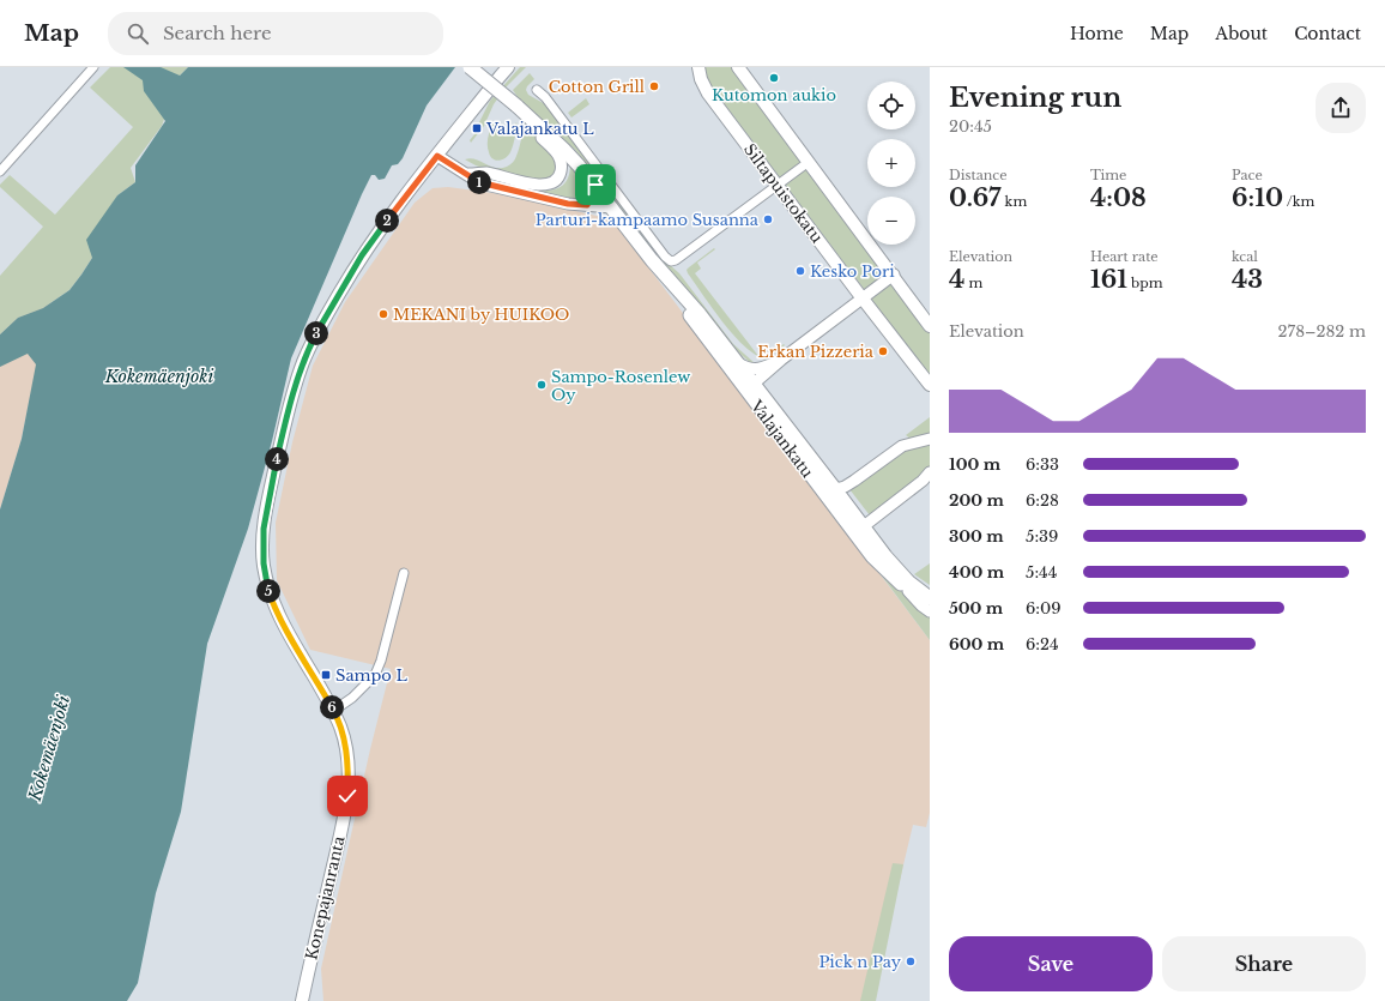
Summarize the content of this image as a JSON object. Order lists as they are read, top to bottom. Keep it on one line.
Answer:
{"streets":{"main road":["Siltapuistokatu","Valajankatu","Konepajanranta"]},"water":["Kokemäenjoki"],"places":{"other":["Kutomon aukio","Cotton Grill","Parturi-kampaamo Susanna","Kesko Pori","MEKANI by HUIKOO","Erkan Pizzeria","Sampo-Rosenlew Oy","Pick n Pay"],"transit":["Valajankatu L","Sampo L"]},"page":{"header":"Map","search":"Search here","nav":["Home","Map","About","Contact"],"heading":["Evening run","20:45"],"map_buttons":["+","−"],"stats":[["Distance","0.67 km"],["Time","4:08"],["Pace","6:10 /km"],["Elevation","4 m"],["Heart rate","161 bpm"],["kcal","43"]],"pins":["1","2","3","4","5","6"],"chart":["Elevation","278–282 m"],"list":[{"name":"100 m","note":"6:33"},{"name":"200 m","note":"6:28"},{"name":"300 m","note":"5:39"},{"name":"400 m","note":"5:44"},{"name":"500 m","note":"6:09"},{"name":"600 m","note":"6:24"}],"buttons":["Save","Share"]}}
